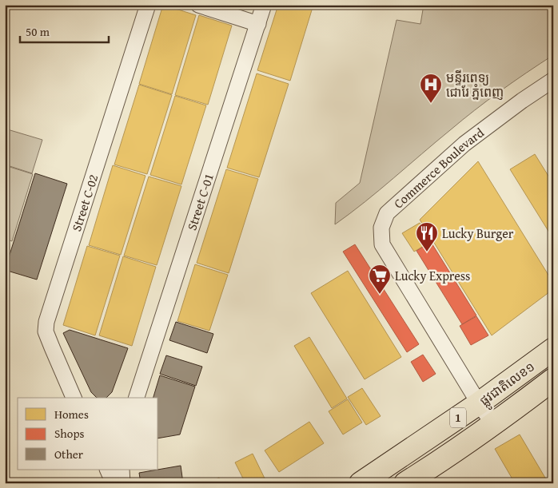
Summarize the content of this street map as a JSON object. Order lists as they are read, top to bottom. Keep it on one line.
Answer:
{"streets":{"highway":["ផ្លូវជាតិលេខ១","1"],"street":["Commerce Boulevard","Street C-01","Street C-02"]},"crossings":[["Commerce Boulevard","ផ្លូវជាតិលេខ១"]],"places":{"hospital":["មន្ទីរពេទ្យ ជោរែ ភ្នំពេញ"],"restaurant":["Lucky Burger"],"supermarket":["Lucky Express"]},"legend":["Homes","Shops","Other"],"scale_bar":"50 m"}
